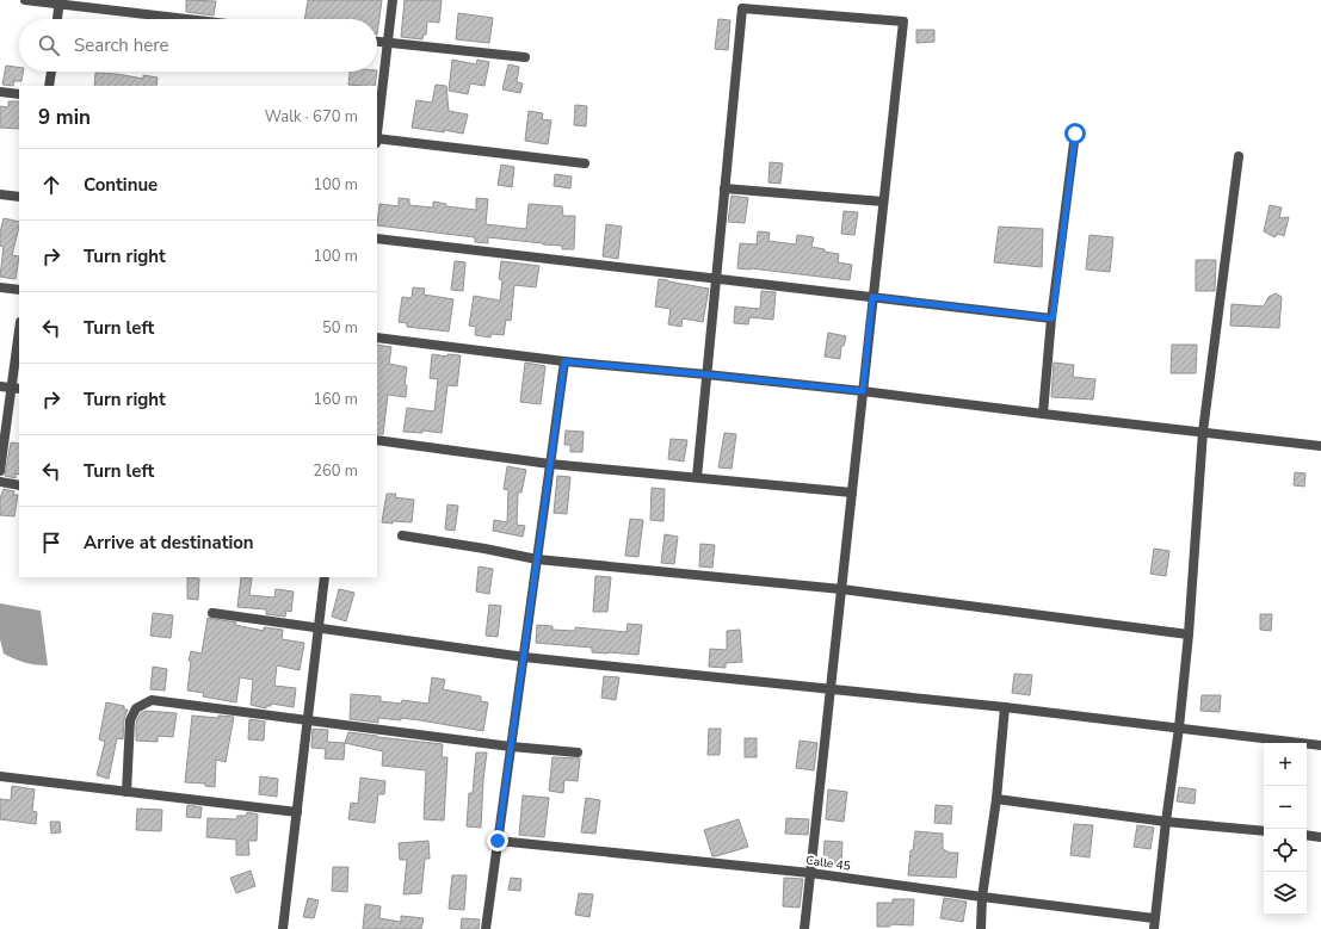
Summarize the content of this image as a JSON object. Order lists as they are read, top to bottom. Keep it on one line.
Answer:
{"streets":{"street":["Calle 45"]},"page":{"search":"Search here","heading":["9 min","Walk · 670 m"],"list":[["Continue","100 m"],["Turn right","100 m"],["Turn left","50 m"],["Turn right","160 m"],["Turn left","260 m"],"Arrive at destination"],"map_buttons":["+","−"]}}
